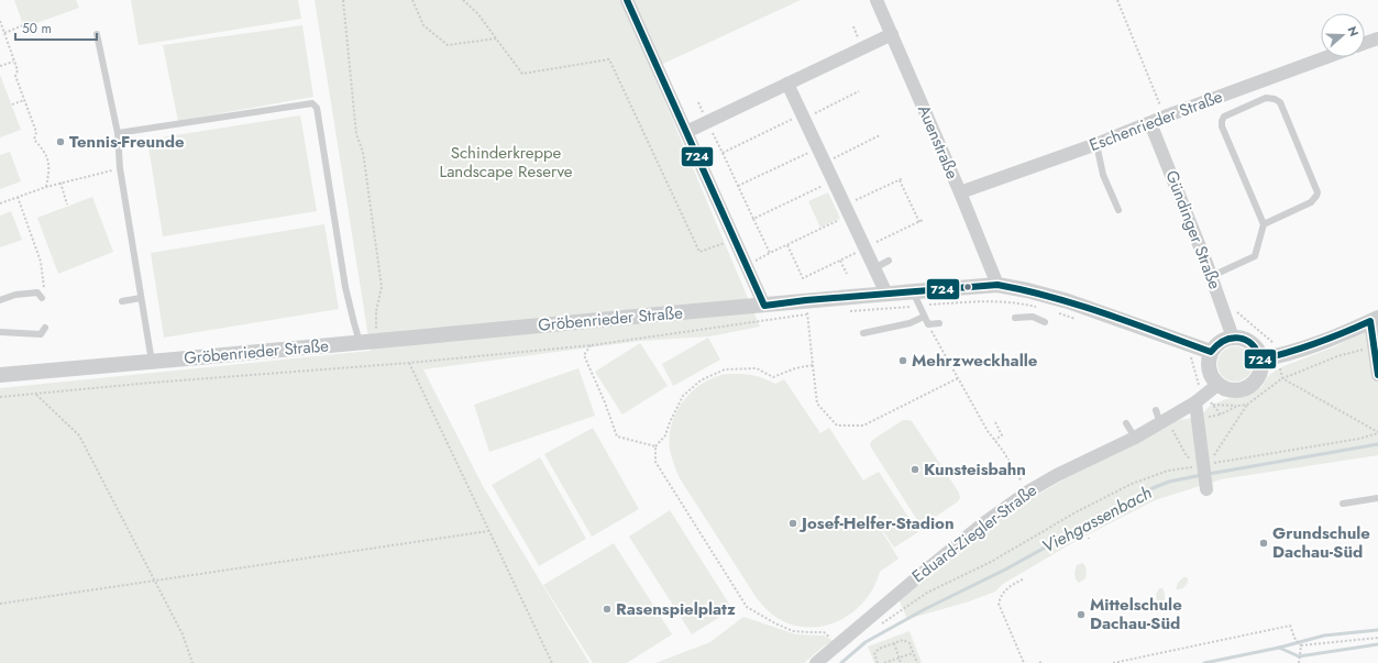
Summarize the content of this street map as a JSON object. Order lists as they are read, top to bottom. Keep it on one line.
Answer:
{"streets":{"street":["Eschenrieder Straße","Auenstraße","Gündinger Straße","Gröbenrieder Straße","Eduard-Ziegler-Straße"]},"crossings":[["Eschenrieder Straße","Auenstraße"],["Eschenrieder Straße","Gündinger Straße"],["Auenstraße","Gröbenrieder Straße"],["Gündinger Straße","Gröbenrieder Straße"],["Gündinger Straße","Eduard-Ziegler-Straße"],["Gröbenrieder Straße","Eduard-Ziegler-Straße"]],"water":["Viehgassenbach"],"parks":["Schinderkreppe Landscape Reserve"],"places":["Tennis-Freunde","Mehrzweckhalle","Kunsteisbahn","Josef-Helfer-Stadion","Grundschule Dachau-Süd","Rasenspielplatz","Mittelschule Dachau-Süd"],"lines":["transit line 724"],"scale_bar":"50 m","north":"right"}
